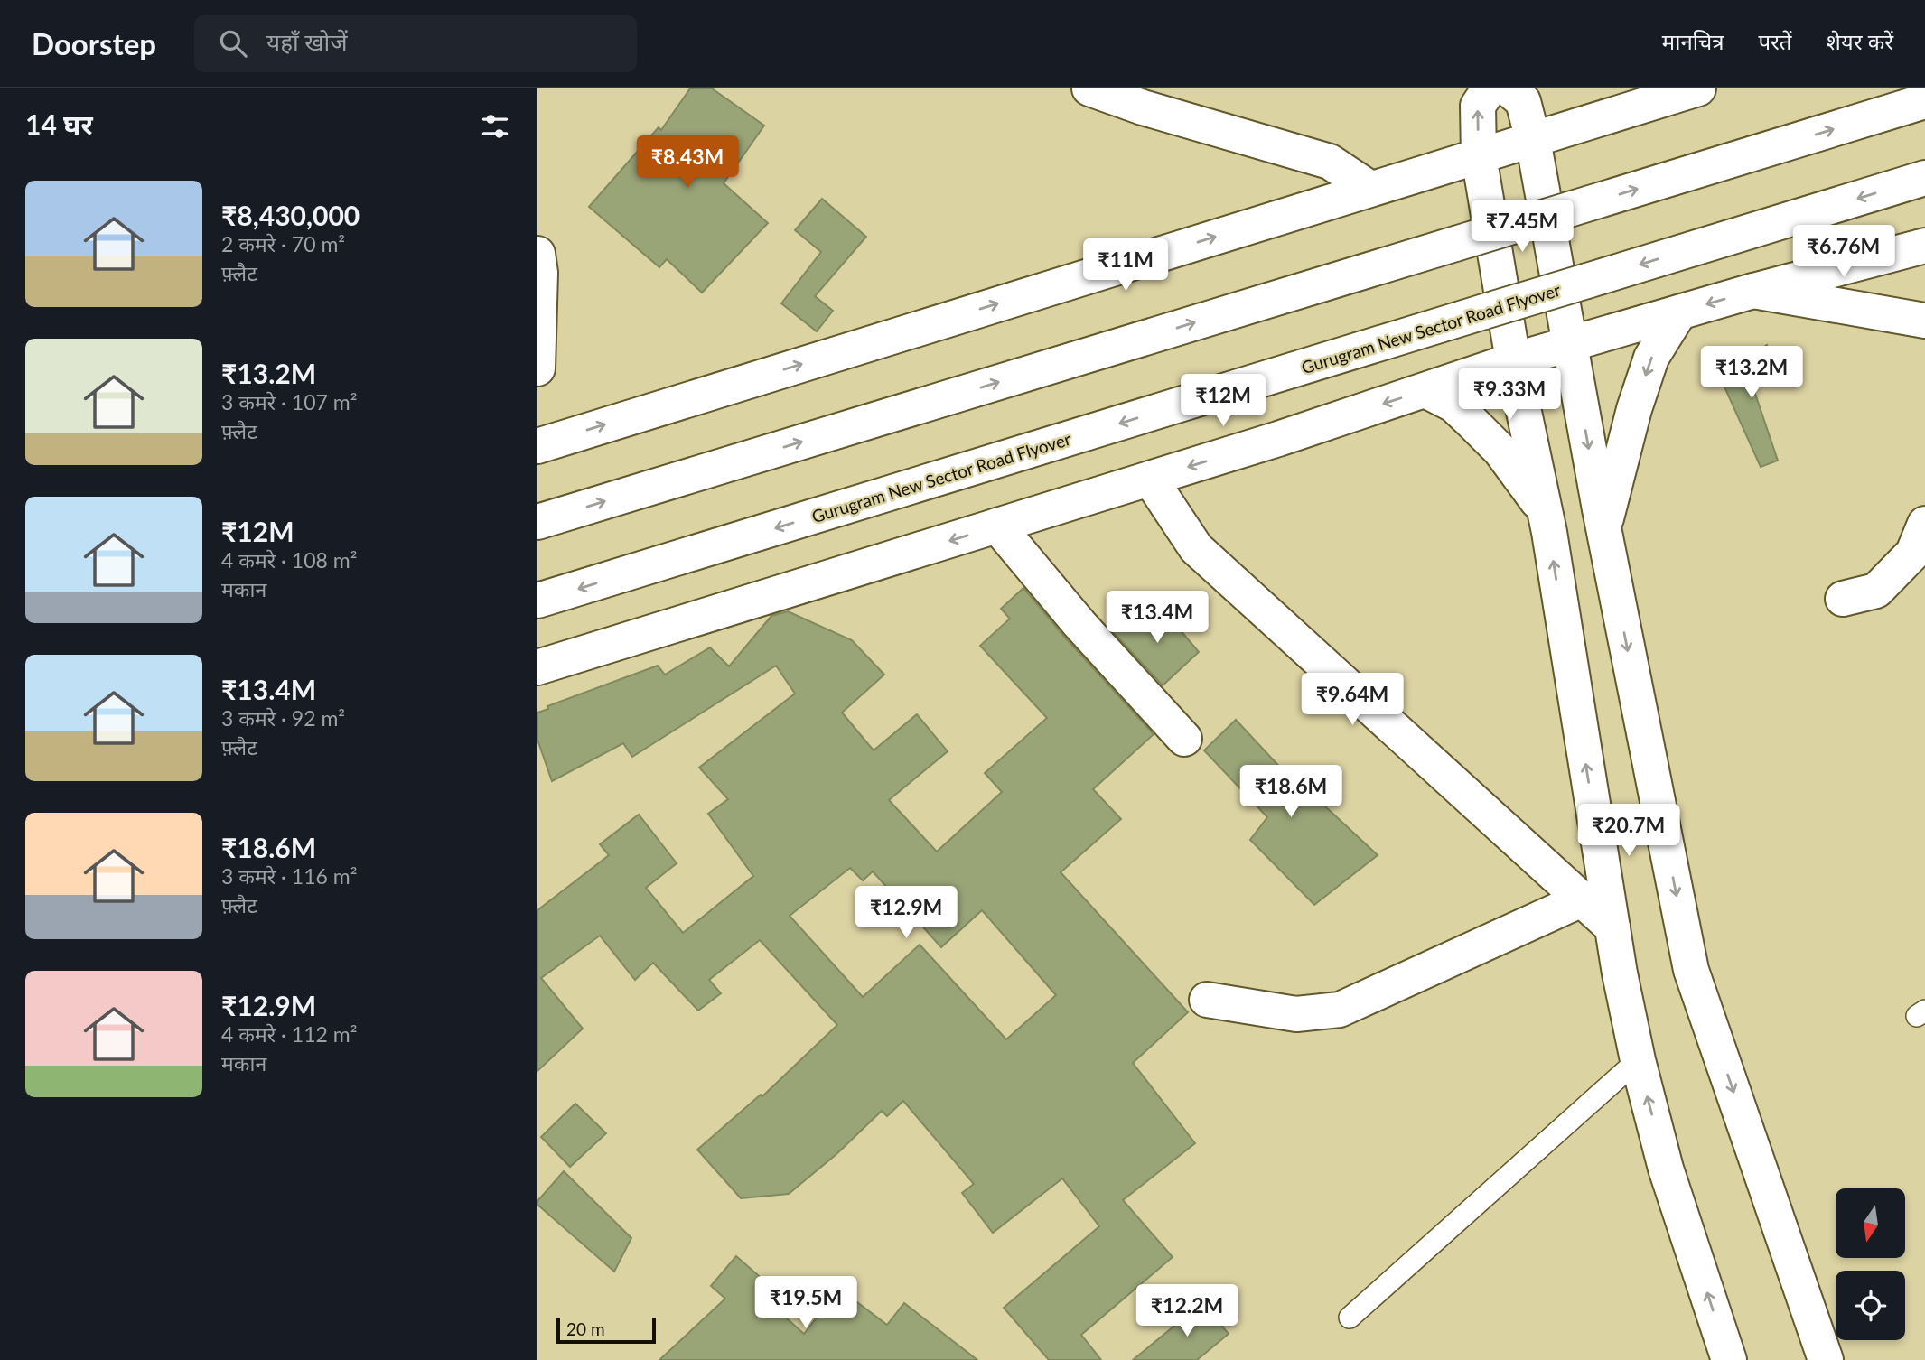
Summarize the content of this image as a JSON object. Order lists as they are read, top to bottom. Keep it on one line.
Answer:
{"streets":{"main road":["Gurugram New Sector Road Flyover"]},"scale_bar":"20 m","north":"bottom","page":{"header":"Doorstep","search":"यहाँ खोजें","nav":["मानचित्र","परतें","शेयर करें"],"heading":"14 घर","price":["₹8.43M","₹7.45M","₹6.76M","₹11M","₹13.2M","₹9.33M","₹12M","₹13.4M","₹9.64M","₹18.6M","₹20.7M","₹12.9M","₹19.5M","₹12.2M"],"list":[{"name":"₹8,430,000","note":"2 कमरे · 70 m² · फ़्लैट"},{"name":"₹13.2M","note":"3 कमरे · 107 m² · फ़्लैट"},{"name":"₹12M","note":"4 कमरे · 108 m² · मकान"},{"name":"₹13.4M","note":"3 कमरे · 92 m² · फ़्लैट"},{"name":"₹18.6M","note":"3 कमरे · 116 m² · फ़्लैट"},{"name":"₹12.9M","note":"4 कमरे · 112 m² · मकान"}],"scale":"20 m"}}
